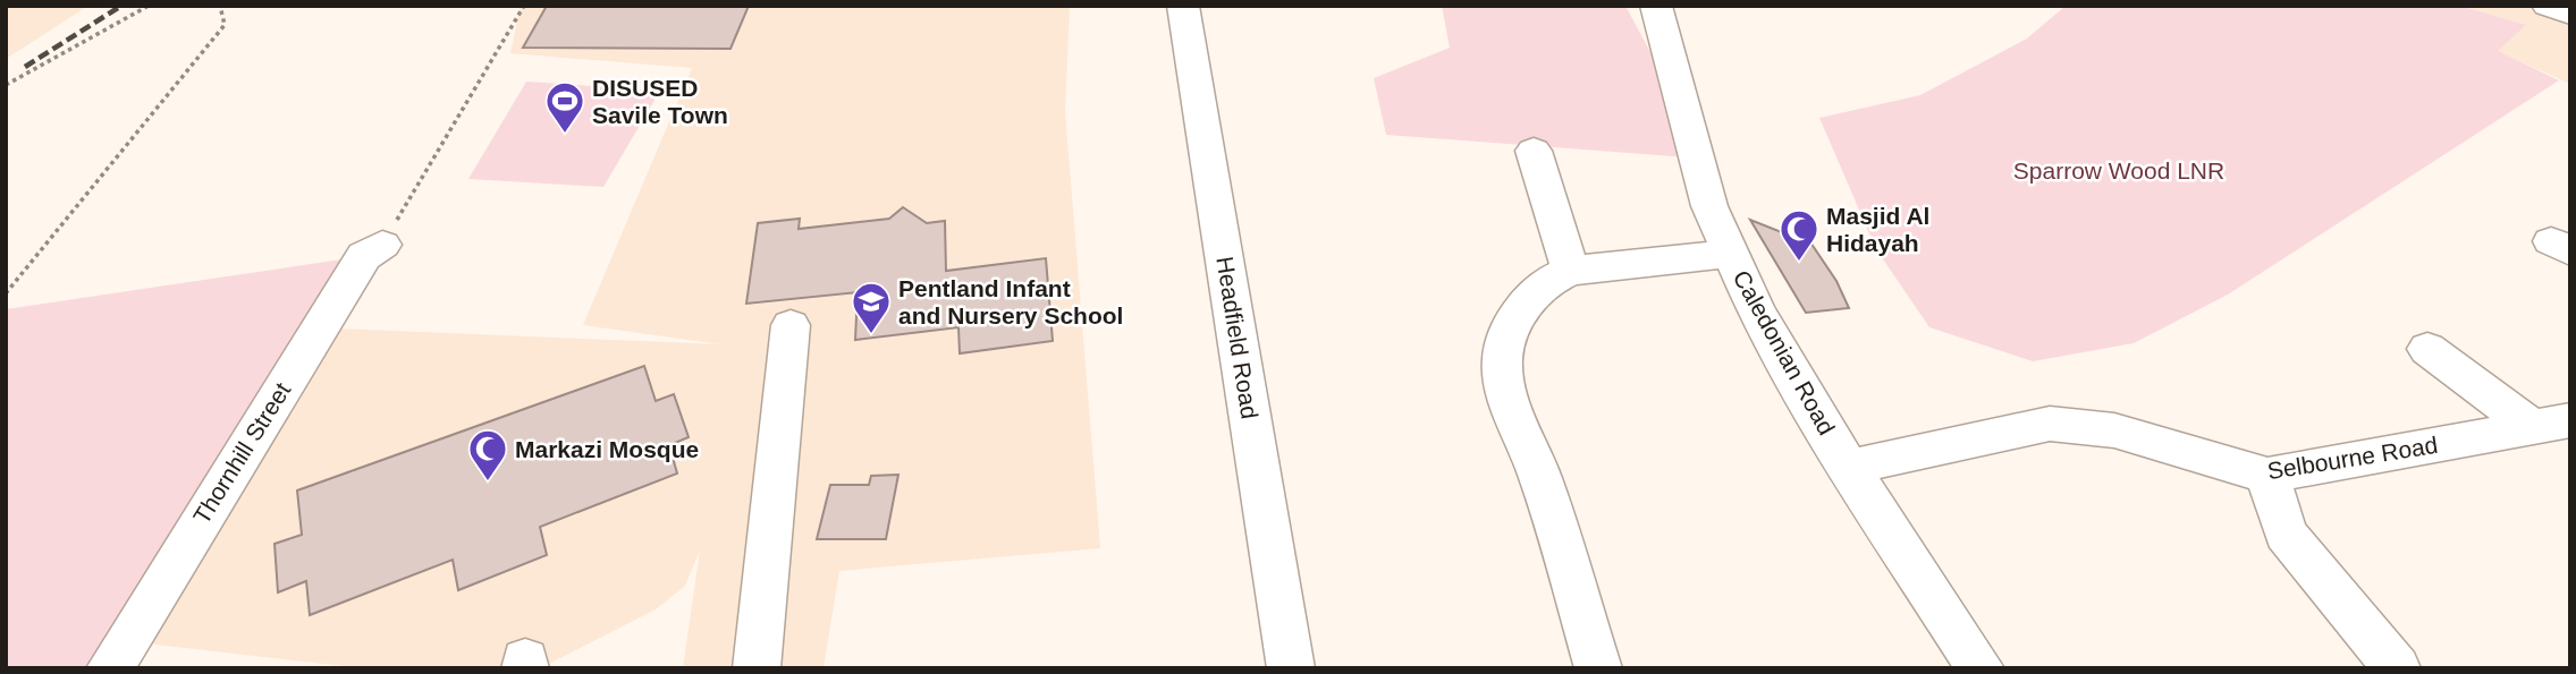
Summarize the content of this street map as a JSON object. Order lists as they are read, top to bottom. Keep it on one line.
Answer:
{"streets":{"street":["Headfield Road","Caledonian Road","Thornhill Street","Selbourne Road"]},"crossings":[["Caledonian Road","Selbourne Road"]],"parks":["Sparrow Wood LNR"],"places":{"sports":["DISUSED Savile Town"],"mosque":["Masjid Al Hidayah","Markazi Mosque"],"school or university":["Pentland Infant and Nursery School"]}}
